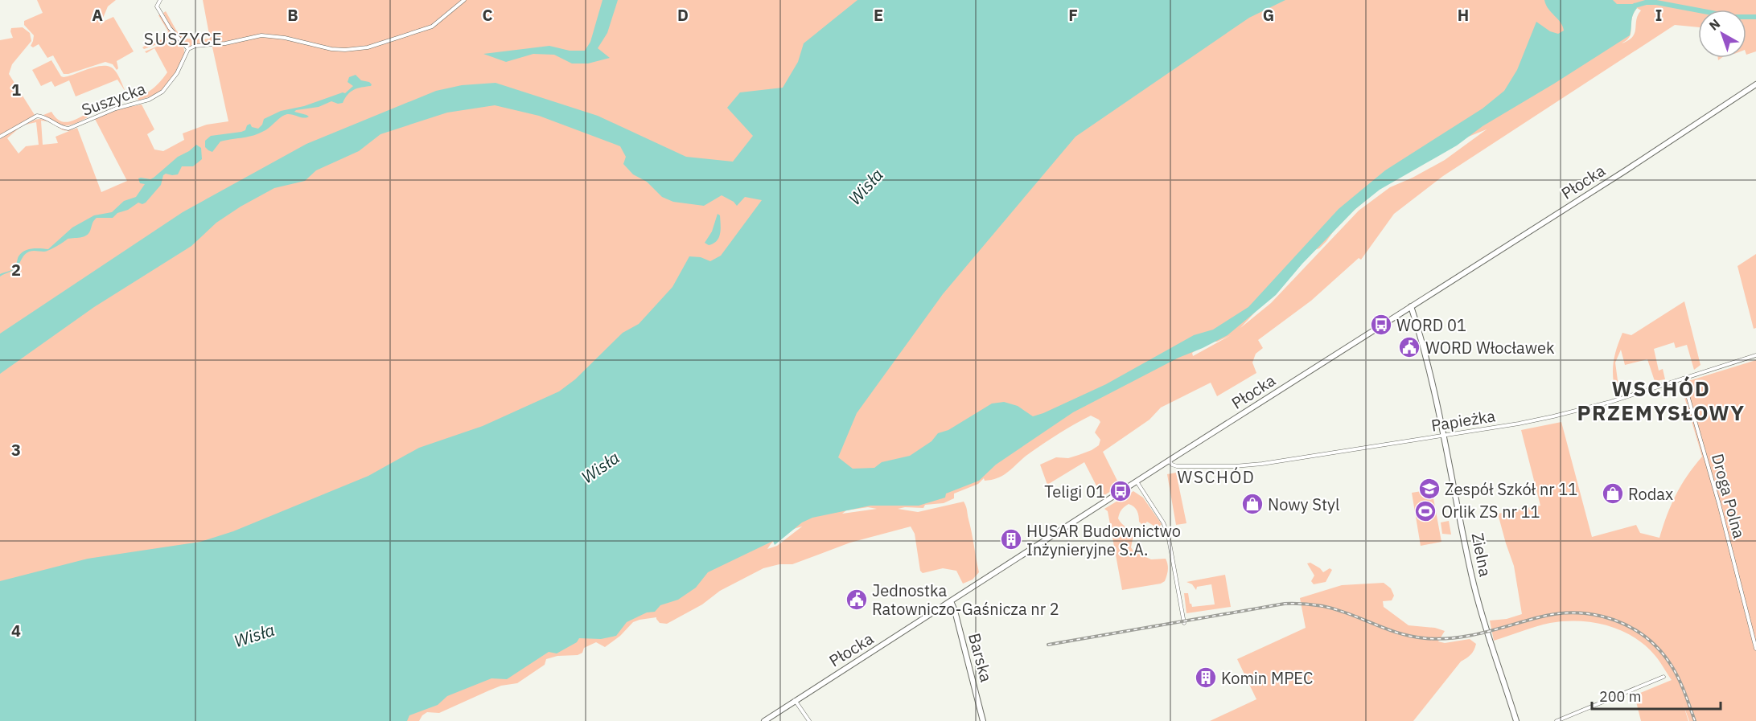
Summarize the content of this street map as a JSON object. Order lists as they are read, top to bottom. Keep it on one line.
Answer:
{"streets":{"street":["Suszycka","Płocka","Papieżka","Droga Polna","Zielna","Barska"]},"crossings":[["Płocka","Papieżka"],["Płocka","Zielna"],["Płocka","Barska"],["Papieżka","Droga Polna"],["Papieżka","Zielna"]],"districts":["SUSZYCE","WSCHÓD PRZEMYSŁOWY","WSCHÓD"],"water":["Wisła"],"places":{"bus stop":["WORD 01","Teligi 01"],"public building":["WORD Włocławek","Jednostka Ratowniczo-Gaśnicza nr 2"],"school or university":["Zespół Szkół nr 11"],"shop":["Rodax","Nowy Styl"],"sports":["Orlik ZS nr 11"],"building":["HUSAR Budownictwo Inżynieryjne S.A.","Komin MPEC"]},"scale_bar":"200 m","north":"top left","grid":{"columns":["A","B","C","D","E","F","G","H","I"],"rows":["1","2","3","4"]}}
